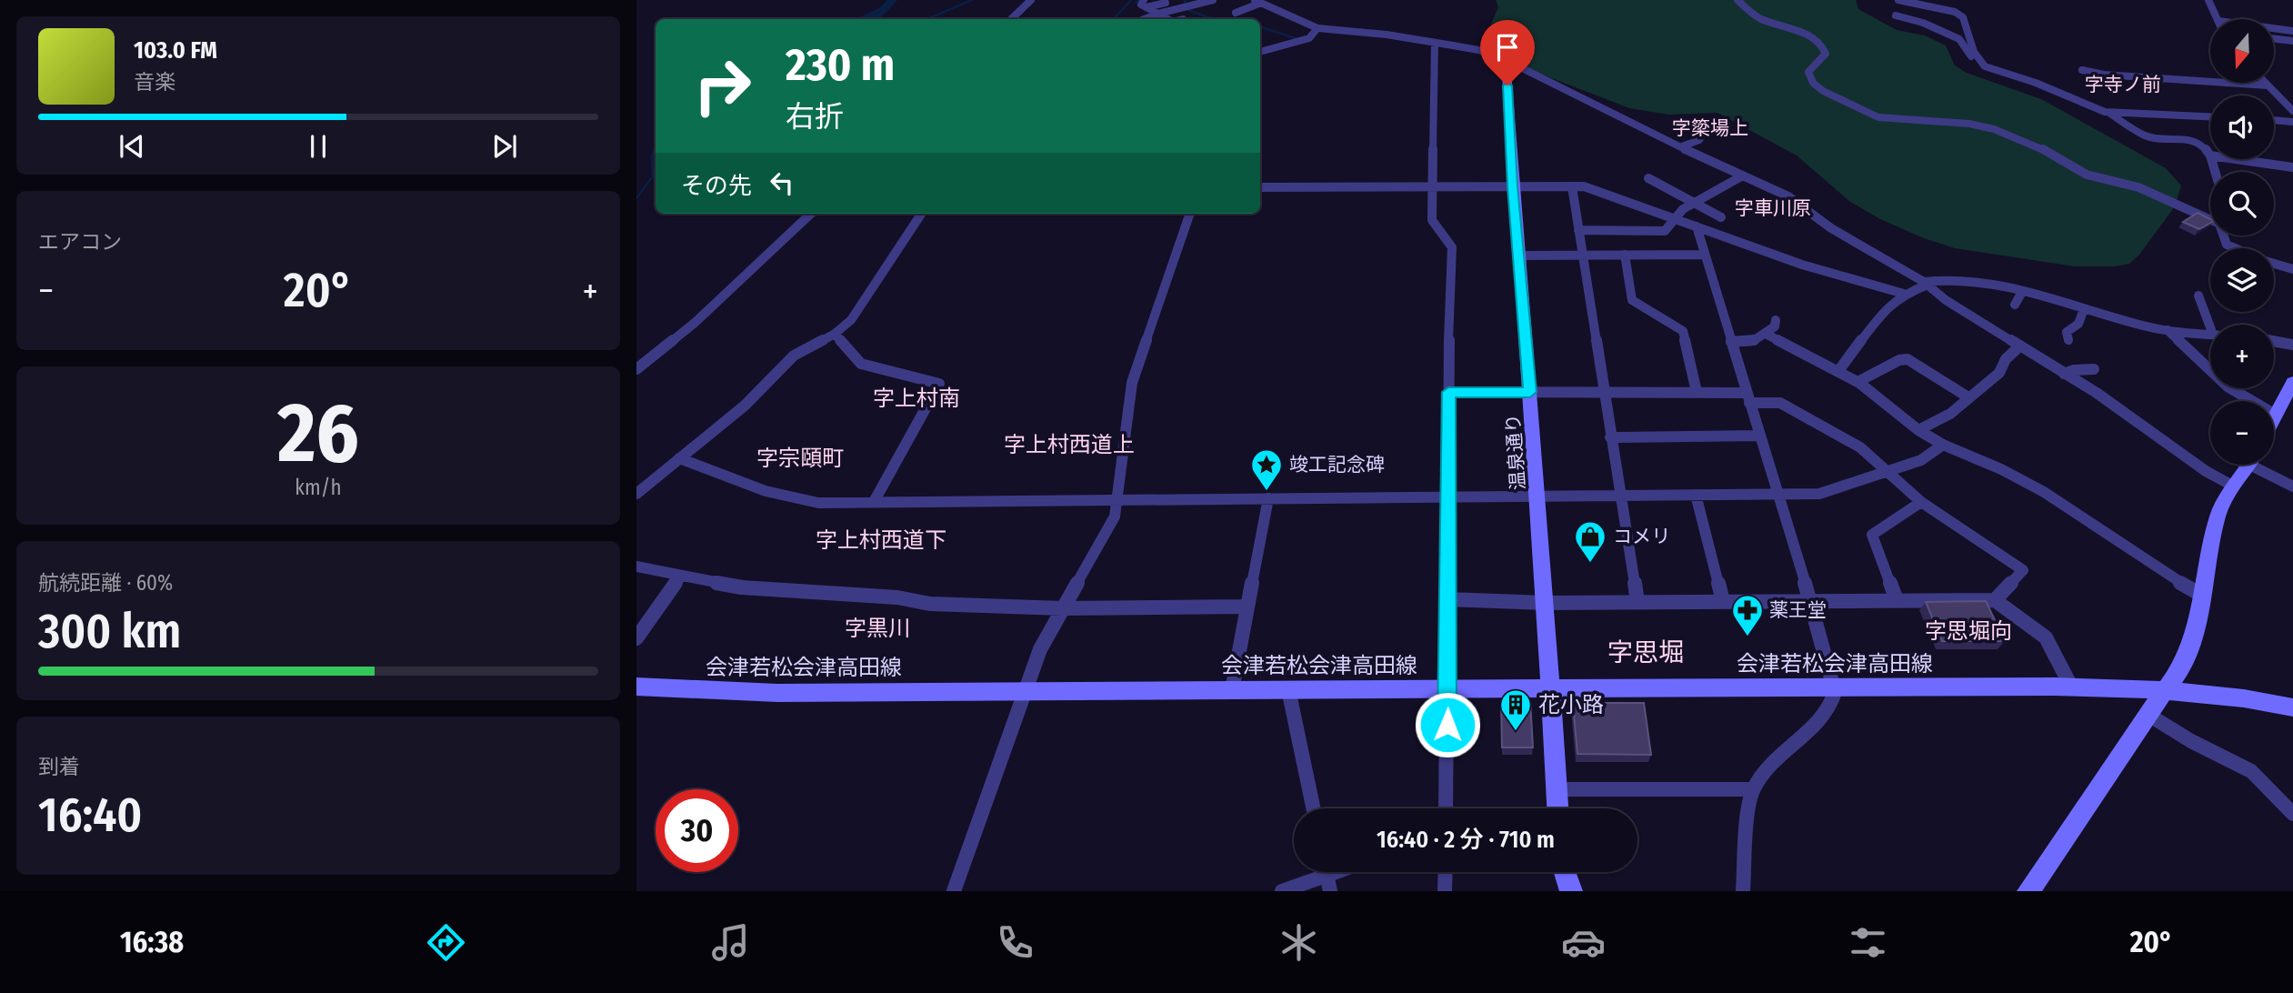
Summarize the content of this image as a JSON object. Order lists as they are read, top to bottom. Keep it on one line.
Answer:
{"streets":{"main road":["温泉通り","会津若松会津高田線"]},"crossings":[["温泉通り","会津若松会津高田線"]],"districts":["字寺ノ前","字簗場上","字車川原","字上村南","字上村西道上","字宗頤町","字上村西道下","字黒川","字思堀向","字思堀"],"places":{"place":["竣工記念碑"],"shop":["コメリ"],"pharmacy":["薬王堂"],"building":["花小路"]},"north":"bottom","page":{"map_buttons":["+","−"],"turn":["230 m","右折"],"song":["103.0 FM","音楽"],"then":"その先","tile":["エアコン",["26","km/h"],["航続距離 · 60%","300 km"],["到着","16:40"]],"heat":["−","20°","+"],"limit":"30","trip":"16:40 · 2 分 · 710 m","tabs":["16:38","20°"]}}
